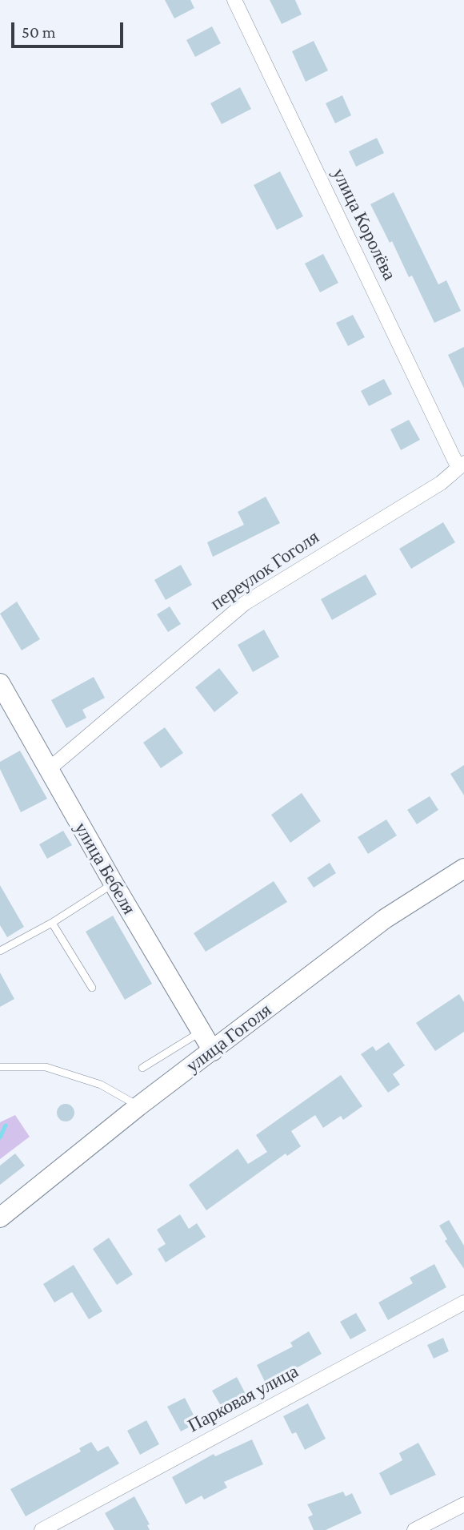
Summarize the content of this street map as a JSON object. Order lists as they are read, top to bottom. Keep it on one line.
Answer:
{"streets":{"main road":["улица Бебеля","улица Гоголя"],"street":["улица Королёва","переулок Гоголя","Парковая улица"]},"crossings":[["улица Королёва","переулок Гоголя"],["переулок Гоголя","улица Бебеля"],["улица Бебеля","улица Гоголя"]],"scale_bar":"50 m"}
